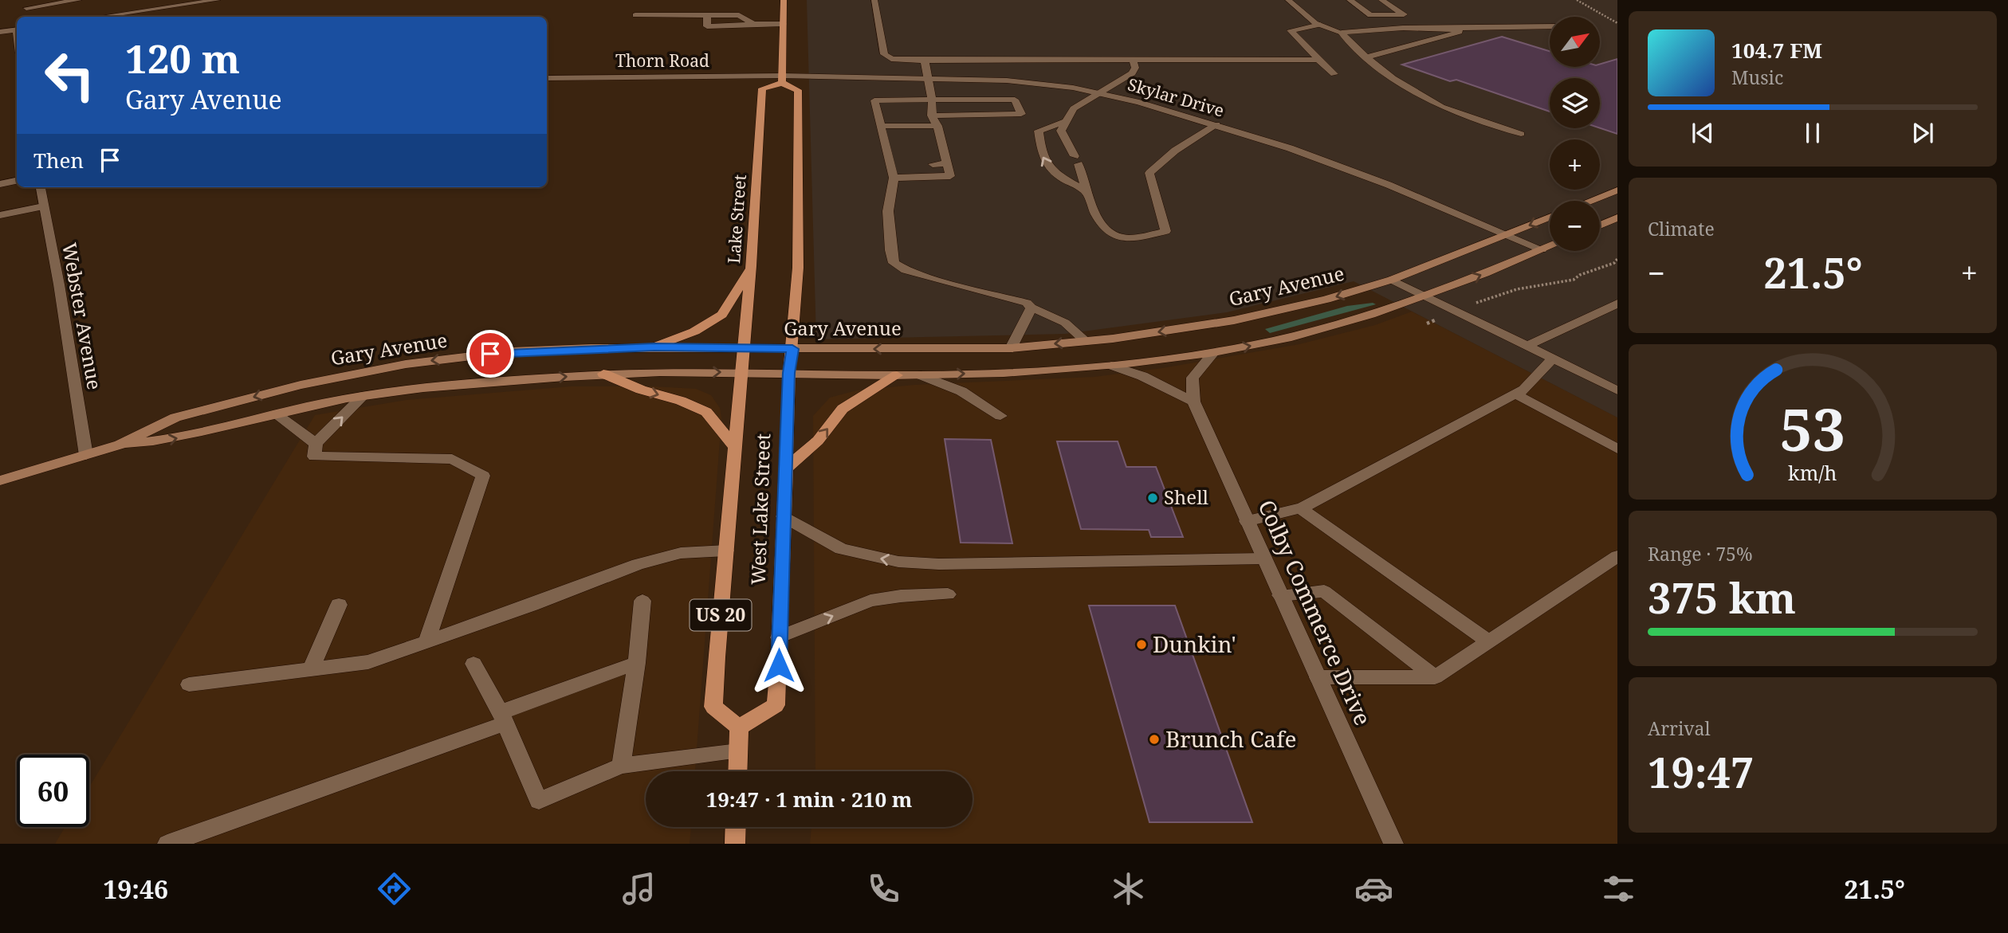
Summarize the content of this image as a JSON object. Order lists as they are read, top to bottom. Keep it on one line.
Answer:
{"streets":{"main road":["Lake Street","Gary Avenue","West Lake Street","US 20"],"street":["Thorn Road","Skylar Drive","Webster Avenue","Colby Commerce Drive"]},"crossings":[["Thorn Road","Skylar Drive"],["Thorn Road","Lake Street"],["Thorn Road","US 20"],["Skylar Drive","Lake Street"],["Skylar Drive","Gary Avenue"],["Skylar Drive","US 20"],["Lake Street","Gary Avenue"],["Lake Street","West Lake Street"],["Lake Street","US 20"],["Gary Avenue","Webster Avenue"],["Gary Avenue","West Lake Street"],["Gary Avenue","Colby Commerce Drive"],["Gary Avenue","US 20"],["West Lake Street","US 20"]],"places":["Shell","Dunkin'","Brunch Cafe"],"north":"top right","page":{"map_buttons":["+","−"],"turn":["120 m","Gary Avenue"],"song":["104.7 FM","Music"],"then":"Then","tile":["Climate",["Range · 75%","375 km"],["Arrival","19:47"]],"heat":["−","21.5°","+"],"limit":"60","trip":"19:47 · 1 min · 210 m","tabs":["19:46","21.5°"],"gauge":["53","km/h"]}}
